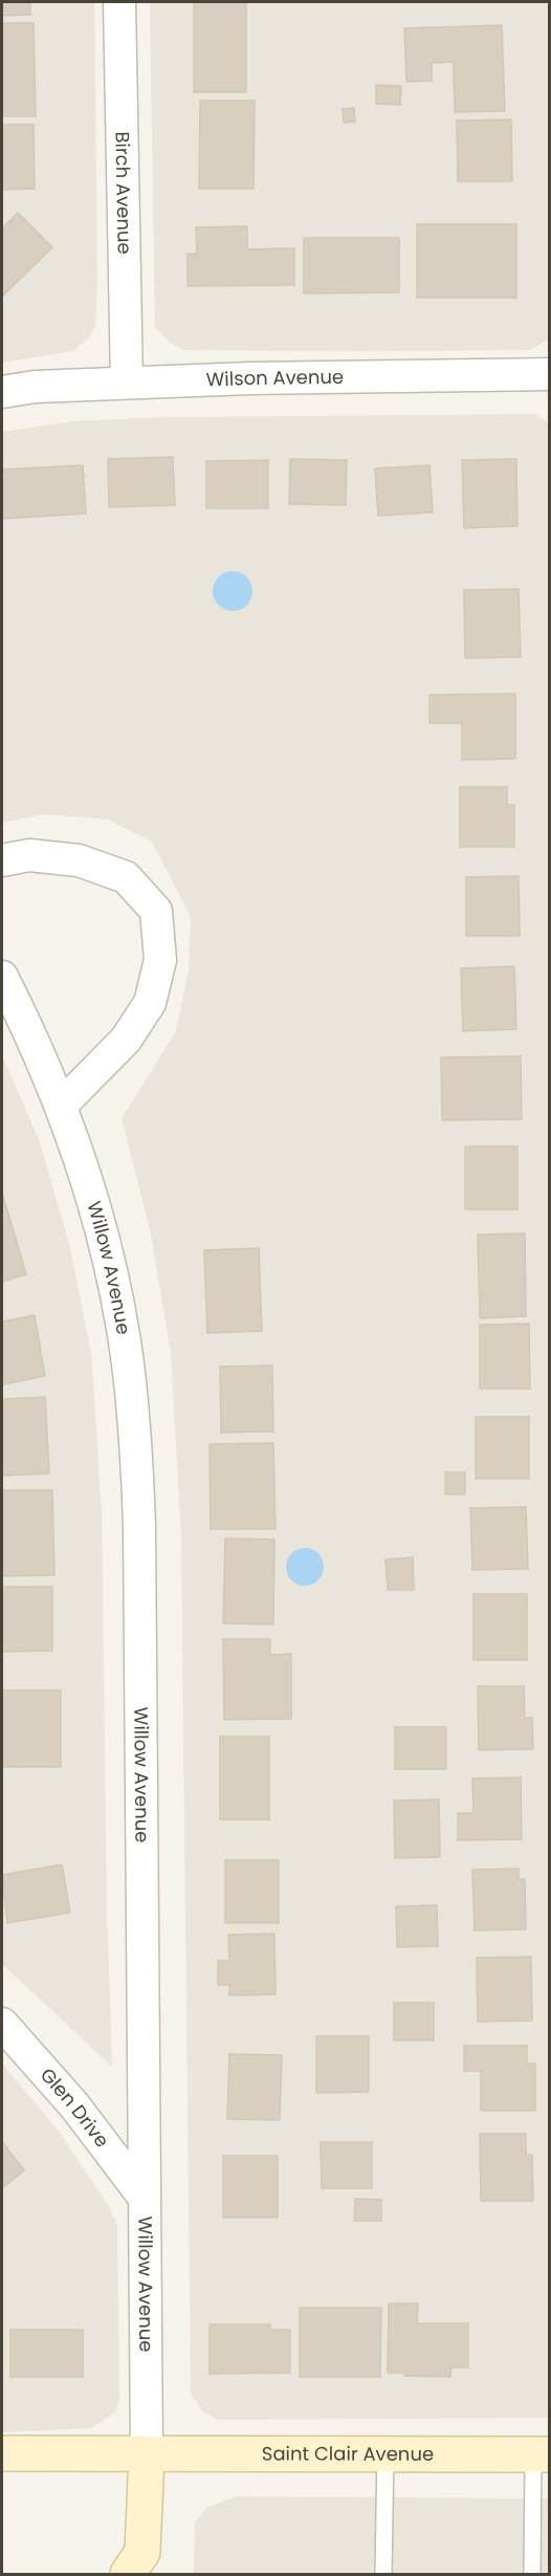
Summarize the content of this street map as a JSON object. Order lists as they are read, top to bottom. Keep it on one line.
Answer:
{"streets":{"street":["Birch Avenue","Wilson Avenue","Willow Avenue","Glen Drive","Saint Clair Avenue"]},"crossings":[["Birch Avenue","Wilson Avenue"],["Willow Avenue","Glen Drive"],["Willow Avenue","Saint Clair Avenue"]]}
